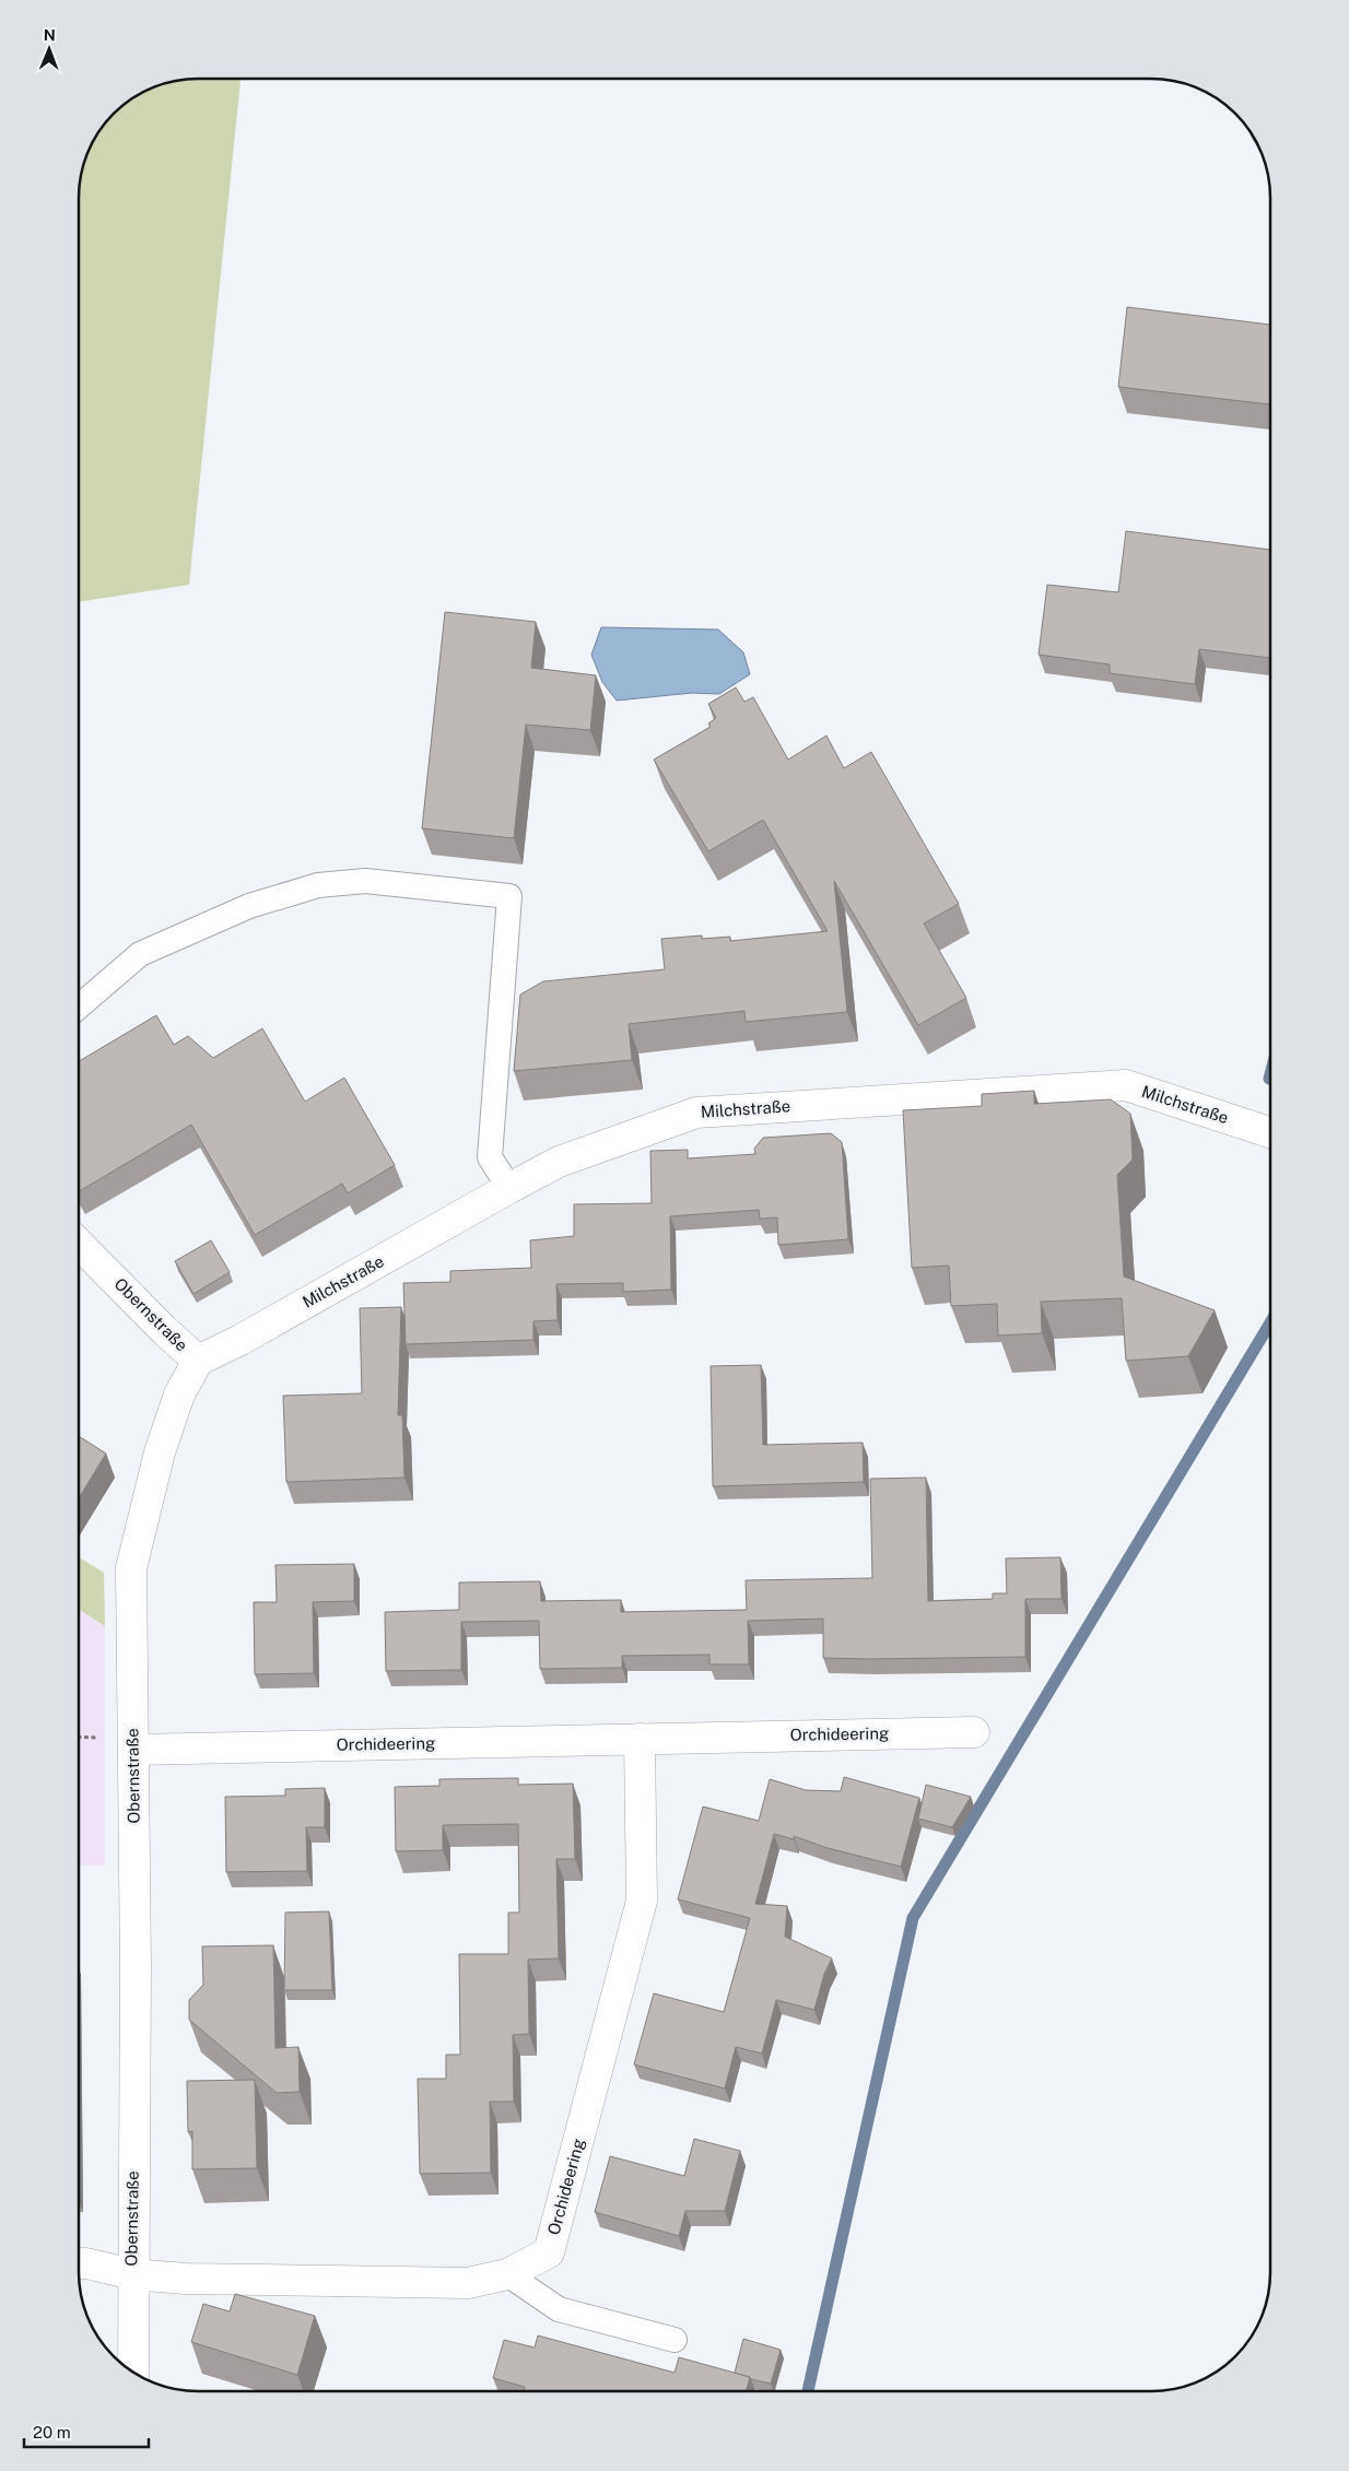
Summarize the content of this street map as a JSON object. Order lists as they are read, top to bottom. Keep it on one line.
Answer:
{"streets":{"street":["Milchstraße","Obernstraße","Orchideering"]},"crossings":[["Milchstraße","Obernstraße"],["Obernstraße","Orchideering"]],"scale_bar":"20 m","north":"top"}
